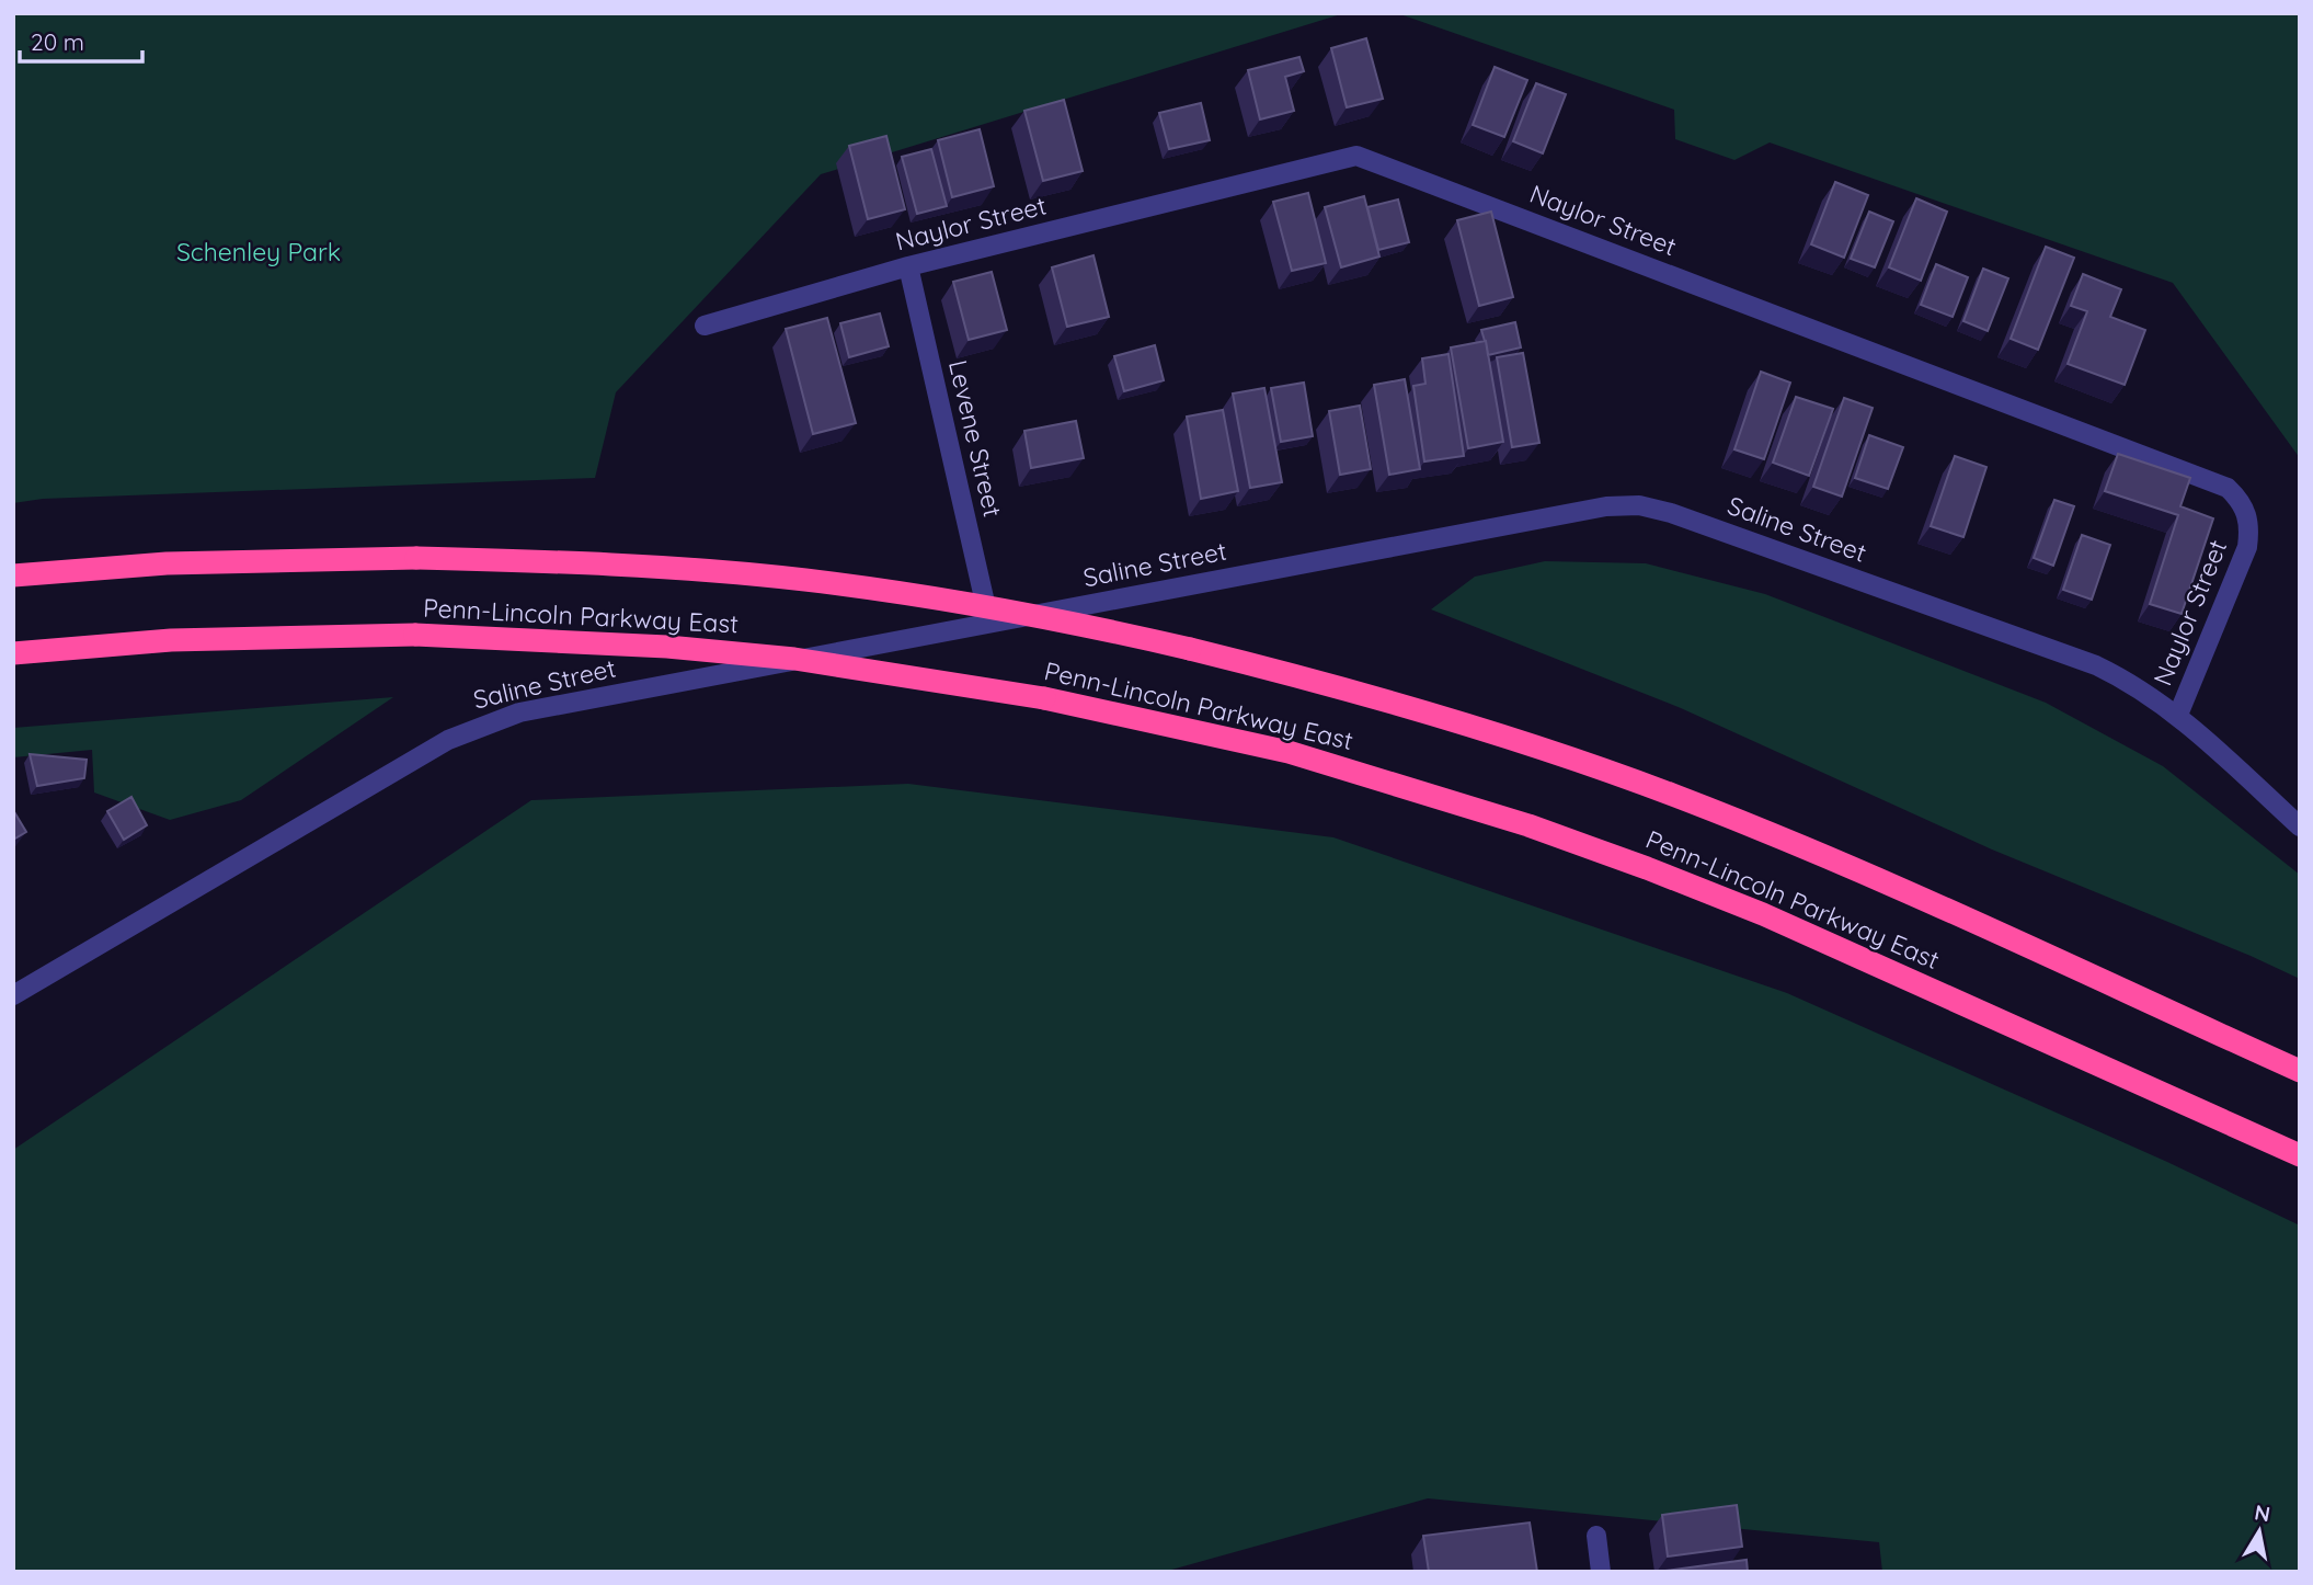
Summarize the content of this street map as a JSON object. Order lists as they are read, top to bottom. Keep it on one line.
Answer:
{"streets":{"highway":["Penn-Lincoln Parkway East"],"street":["Naylor Street","Levene Street","Saline Street"]},"crossings":[["Naylor Street","Levene Street"],["Naylor Street","Saline Street"],["Levene Street","Saline Street"],["Saline Street","Penn-Lincoln Parkway East"]],"parks":["Schenley Park"],"scale_bar":"20 m","north":"top"}
